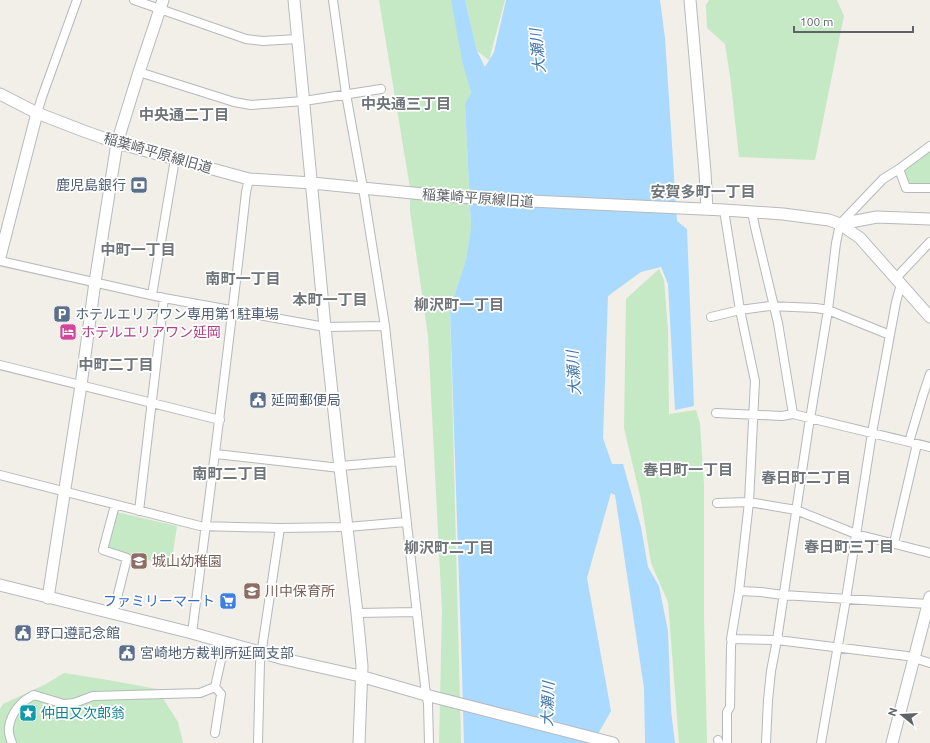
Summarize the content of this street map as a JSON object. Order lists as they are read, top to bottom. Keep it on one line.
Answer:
{"streets":{"street":["稲葉崎平原線旧道"]},"districts":["中央通三丁目","中央通二丁目","安賀多町一丁目","中町一丁目","南町一丁目","本町一丁目","柳沢町一丁目","中町二丁目","春日町一丁目","南町二丁目","春日町二丁目","春日町三丁目","柳沢町二丁目"],"water":["大瀬川"],"places":{"bank":["鹿児島銀行"],"parking":["ホテルエリアワン専用第1駐車場"],"hotel":["ホテルエリアワン延岡"],"public building":["延岡郵便局","野口遵記念館","宮崎地方裁判所延岡支部"],"school or university":["城山幼稚園","川中保育所"],"supermarket":["ファミリーマート"],"place":["仲田又次郎翁"]},"scale_bar":"100 m","north":"left"}
